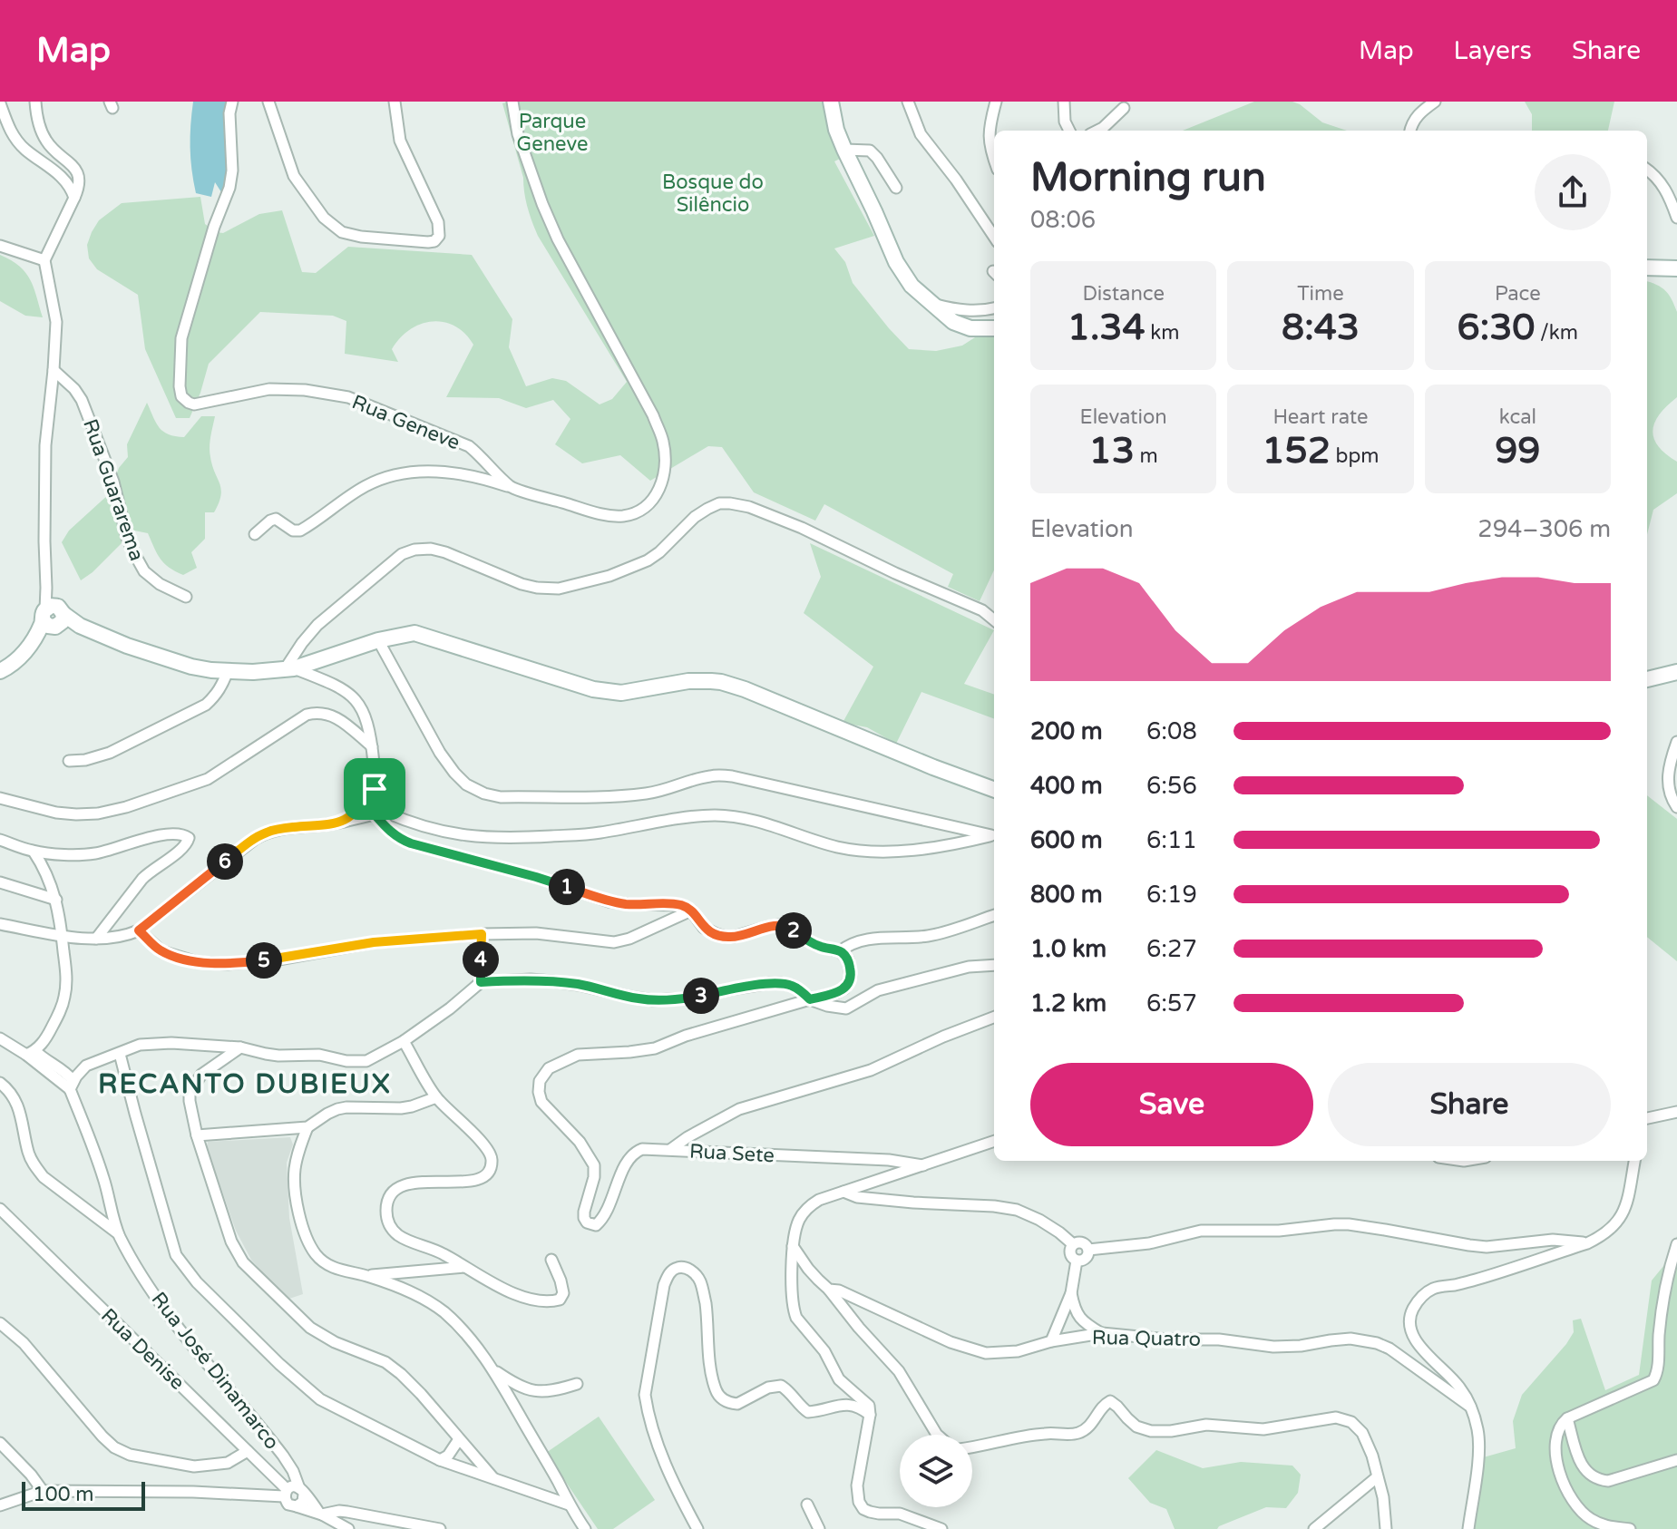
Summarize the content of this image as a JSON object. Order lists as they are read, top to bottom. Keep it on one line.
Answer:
{"streets":{"street":["Rua Geneve","Rua Guararema","Rua Sete","Rua Quatro","Rua Denise","Rua José Dinamarco"]},"crossings":[["Rua Denise","Rua José Dinamarco"]],"districts":["RECANTO DUBIEUX"],"parks":["Parque Geneve","Bosque do Silêncio"],"scale_bar":"100 m","page":{"header":"Map","nav":["Map","Layers","Share"],"heading":["Morning run","08:06"],"stats":[["Distance","1.34 km"],["Time","8:43"],["Pace","6:30 /km"],["Elevation","13 m"],["Heart rate","152 bpm"],["kcal","99"]],"chart":["Elevation","294–306 m"],"list":[{"name":"200 m","note":"6:08"},{"name":"400 m","note":"6:56"},{"name":"600 m","note":"6:11"},{"name":"800 m","note":"6:19"},{"name":"1.0 km","note":"6:27"},{"name":"1.2 km","note":"6:57"}],"pins":["6","1","2","4","5","3"],"buttons":["Save","Share"],"scale":"100 m"}}
